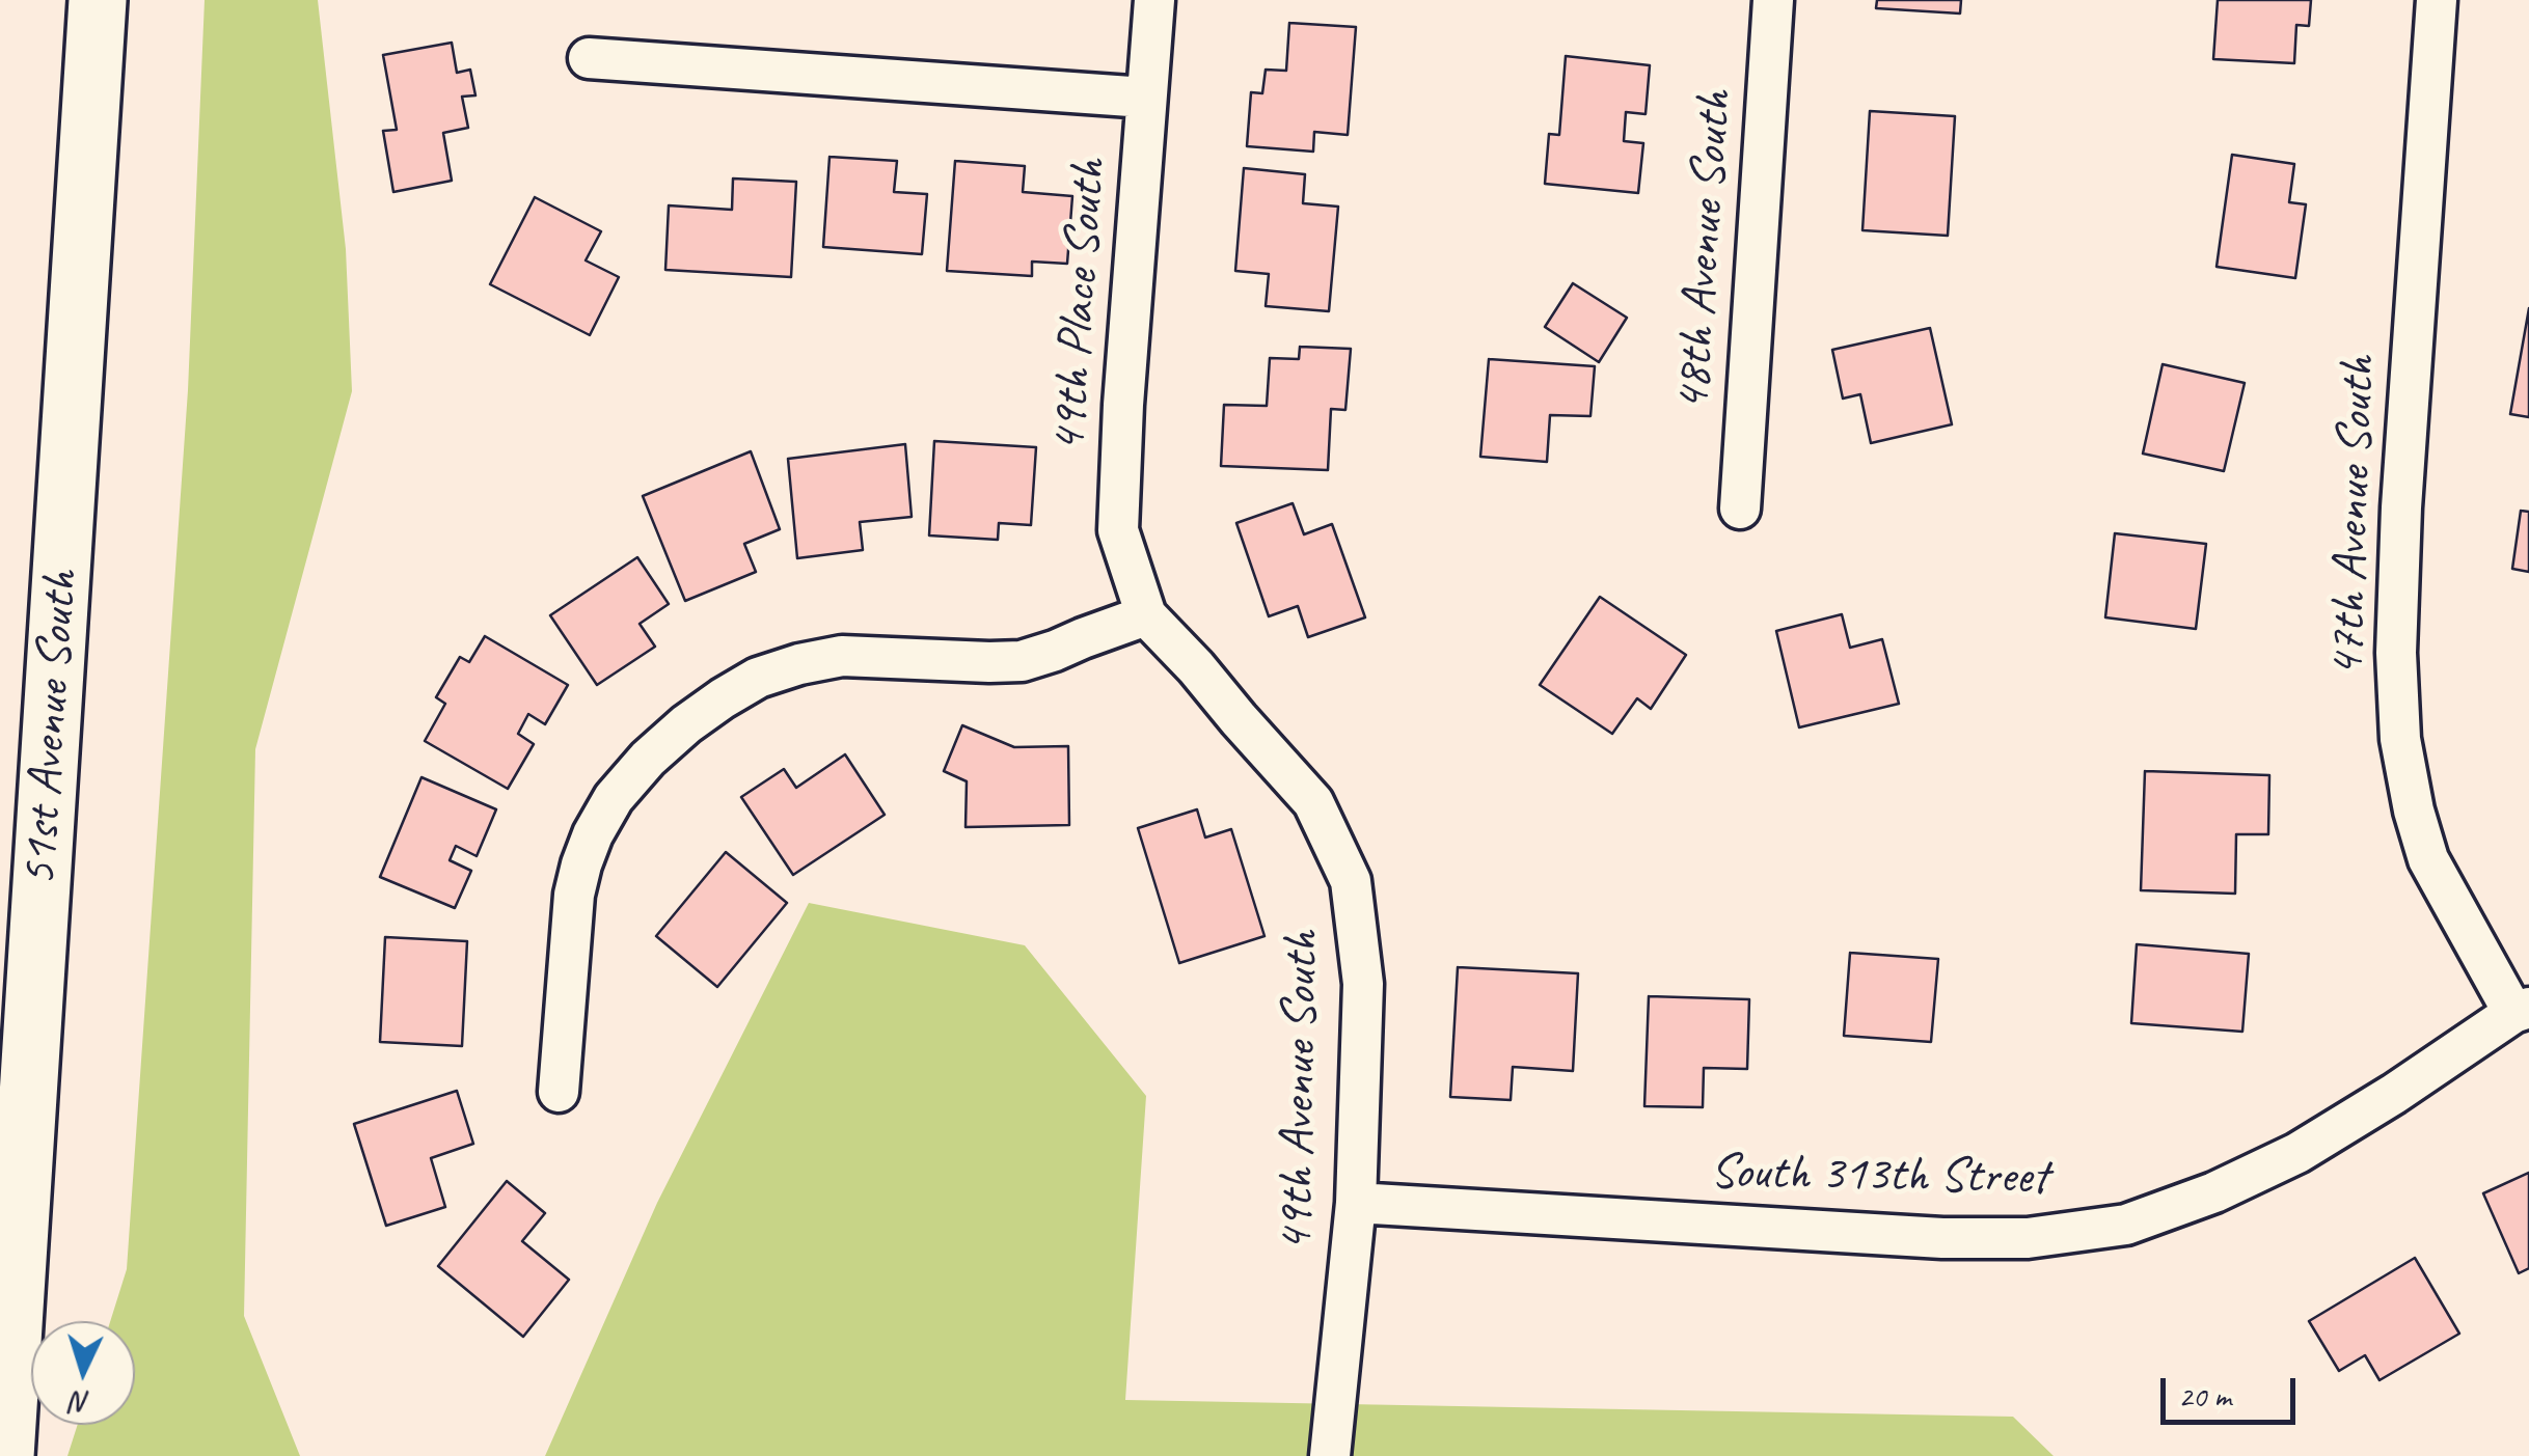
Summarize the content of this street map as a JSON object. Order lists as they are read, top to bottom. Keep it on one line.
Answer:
{"streets":{"main road":["51st Avenue South"],"street":["48th Avenue South","49th Place South","47th Avenue South","49th Avenue South","South 313th Street"]},"crossings":[["49th Place South","49th Avenue South"],["47th Avenue South","South 313th Street"],["49th Avenue South","South 313th Street"]],"scale_bar":"20 m","north":"bottom"}
